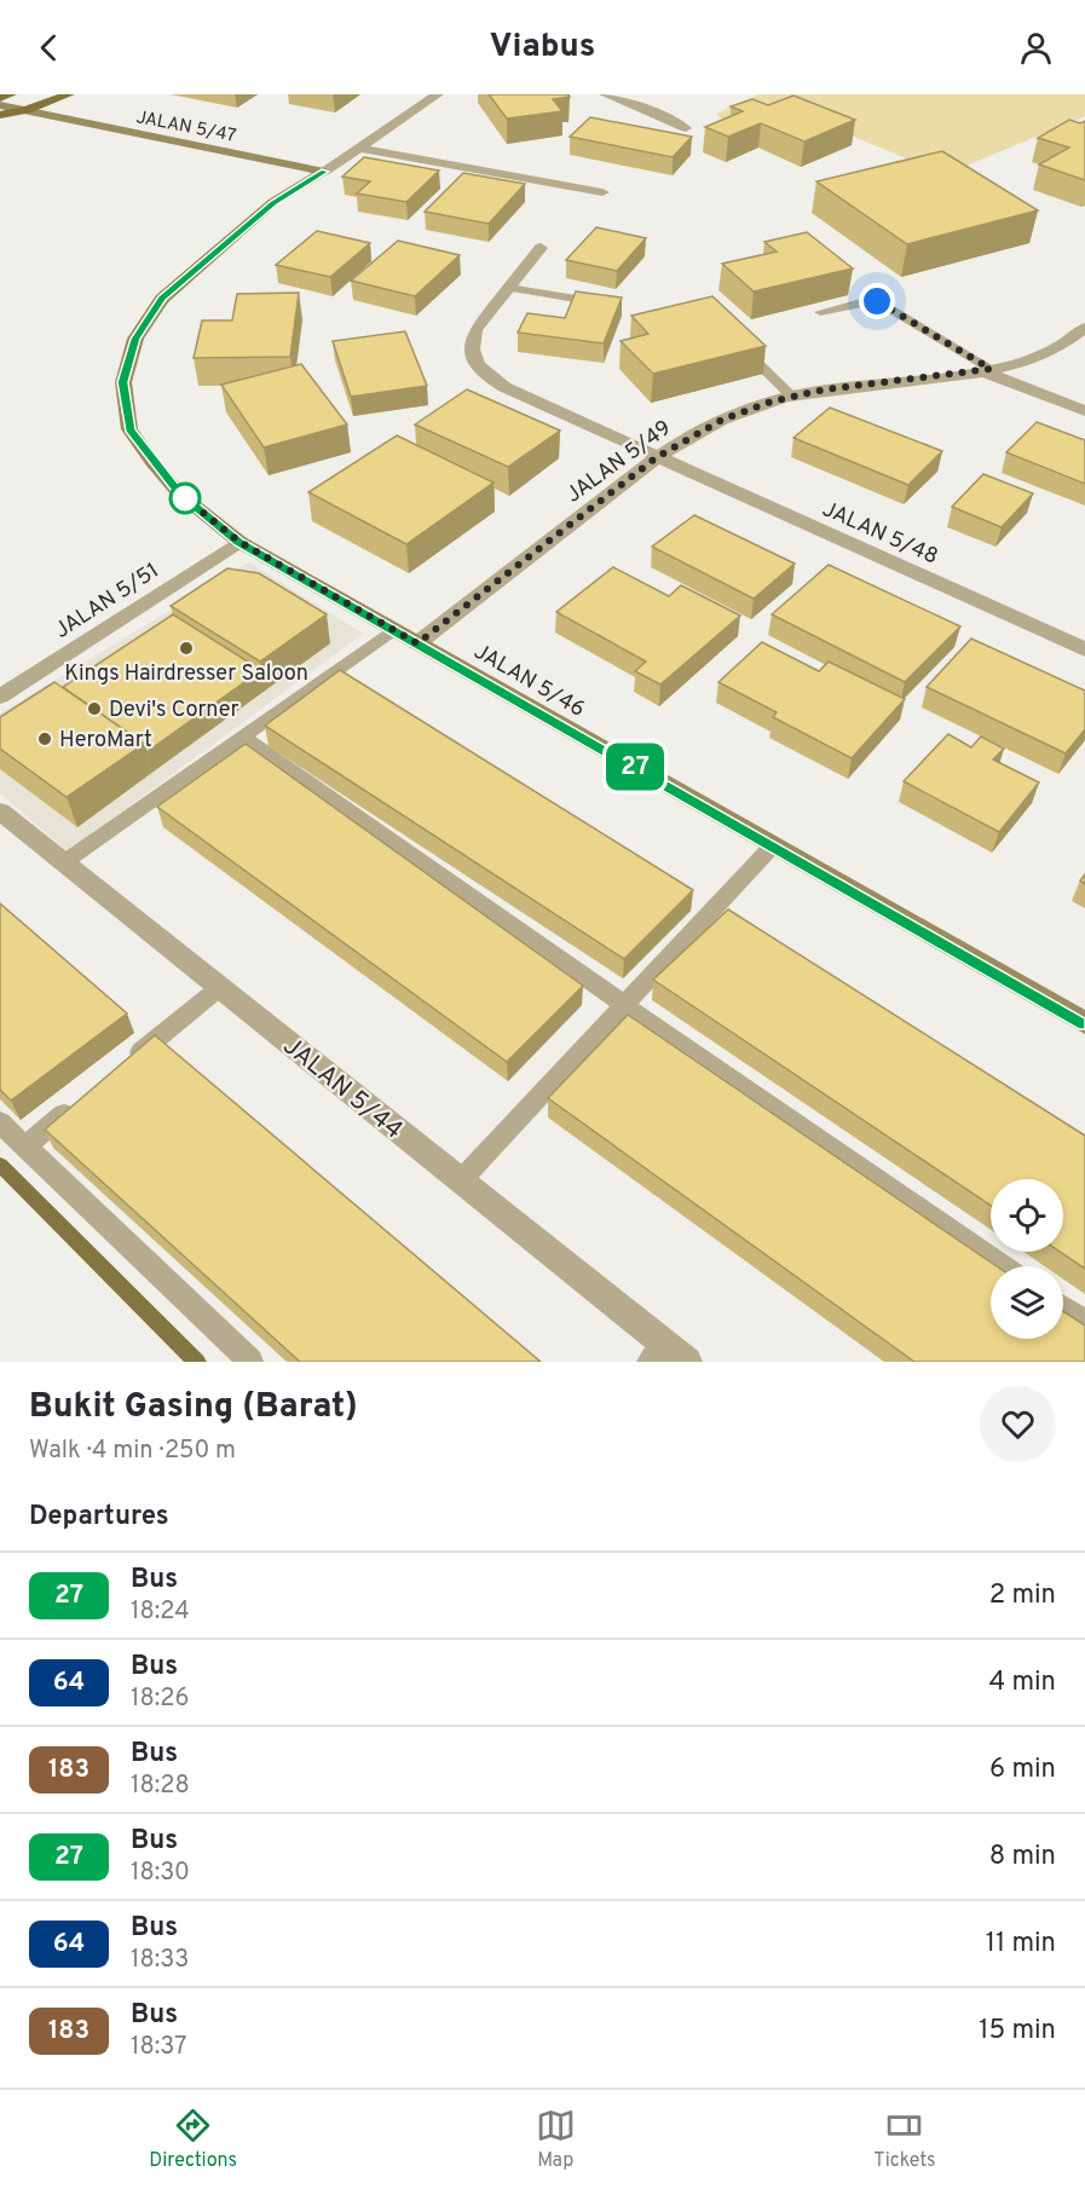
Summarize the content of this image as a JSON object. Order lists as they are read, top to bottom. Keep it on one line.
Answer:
{"streets":{"street":["JALAN 5/47","JALAN 5/49","JALAN 5/48","JALAN 5/51","JALAN 5/46","JALAN 5/44"]},"crossings":[["JALAN 5/47","JALAN 5/46"],["JALAN 5/49","JALAN 5/48"],["JALAN 5/49","JALAN 5/46"],["JALAN 5/51","JALAN 5/46"]],"places":["Kings Hairdresser Saloon","Devi's Corner","HeroMart"],"lines":["bus line 27"],"page":{"header":"Viabus","on_map":"27","heading":[["Bukit Gasing (Barat)","Walk · 4 min · 250 m"],"Departures"],"list":[{"mark":"27","name":"Bus","note":"18:24","value":"2 min"},{"mark":"64","name":"Bus","note":"18:26","value":"4 min"},{"mark":"183","name":"Bus","note":"18:28","value":"6 min"},{"mark":"27","name":"Bus","note":"18:30","value":"8 min"},{"mark":"64","name":"Bus","note":"18:33","value":"11 min"},{"mark":"183","name":"Bus","note":"18:37","value":"15 min"}],"tabs":["Directions","Map","Tickets"]}}
